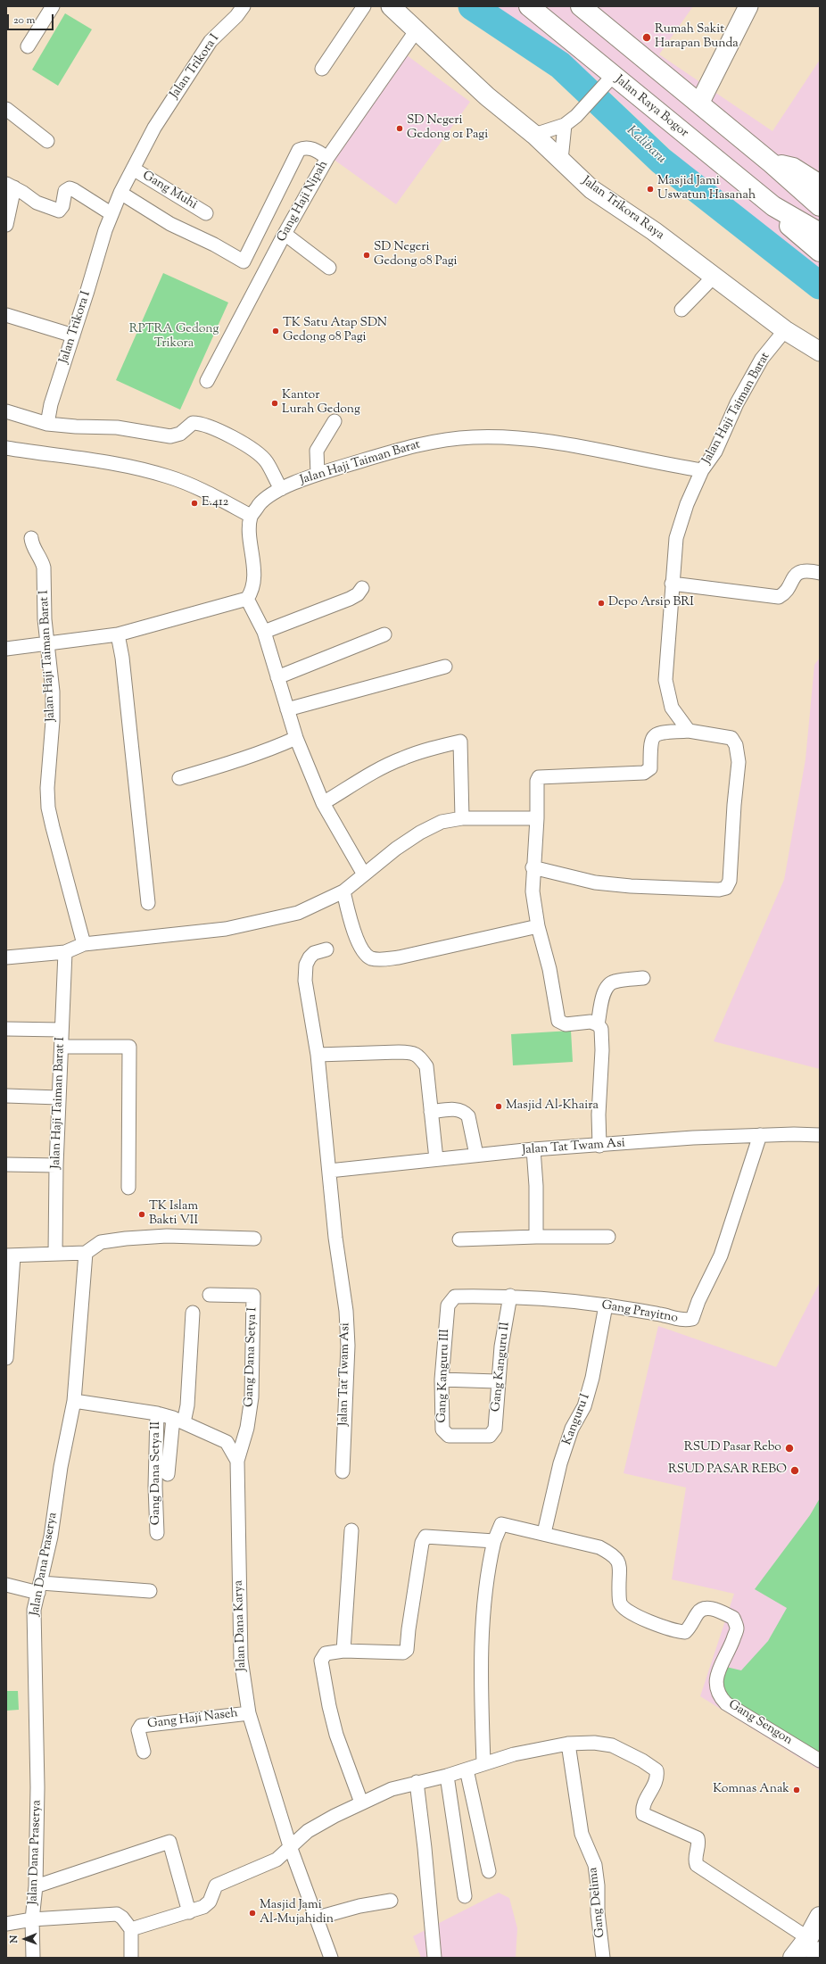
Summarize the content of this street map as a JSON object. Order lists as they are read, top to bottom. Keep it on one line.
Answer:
{"streets":{"highway":["Jalan Raya Bogor"],"street":["Jalan Trikora I","Gang Muhi","Gang Haji Nipah","Jalan Trikora Raya","Jalan Haji Taiman Barat","Jalan Haji Taiman Barat I","Jalan Tat Twam Asi","Gang Prayitno","Gang Dana Setya I","Gang Kanguru II","Gang Kanguru III","Kanguru I","Gang Dana Setya II","Jalan Dana Praserya","Jalan Dana Karya","Gang Haji Naseh","Gang Sengon","Gang Delima"]},"crossings":[["Jalan Trikora I","Gang Muhi"],["Gang Haji Nipah","Jalan Trikora Raya"],["Jalan Trikora Raya","Jalan Haji Taiman Barat"],["Jalan Tat Twam Asi","Gang Prayitno"],["Gang Prayitno","Gang Kanguru II"],["Gang Prayitno","Gang Kanguru III"],["Gang Prayitno","Kanguru I"],["Gang Dana Setya I","Jalan Dana Karya"],["Gang Kanguru II","Gang Kanguru III"],["Kanguru I","Gang Sengon"],["Gang Dana Setya II","Jalan Dana Karya"],["Jalan Dana Praserya","Jalan Dana Karya"],["Jalan Dana Karya","Gang Haji Naseh"]],"water":["Kalibaru"],"parks":["RPTRA Gedong Trikora"],"places":["Rumah Sakit Harapan Bunda","SD Negeri Gedong 01 Pagi","Masjid Jami Uswatun Hasanah","SD Negeri Gedong 08 Pagi","TK Satu Atap SDN Gedong 08 Pagi","Kantor Lurah Gedong","E.412","Depo Arsip BRI","Masjid Al-Khaira","TK Islam Bakti VII","RSUD Pasar Rebo","RSUD PASAR REBO","Komnas Anak","Masjid Jami Al-Mujahidin"],"scale_bar":"20 m","north":"left"}
